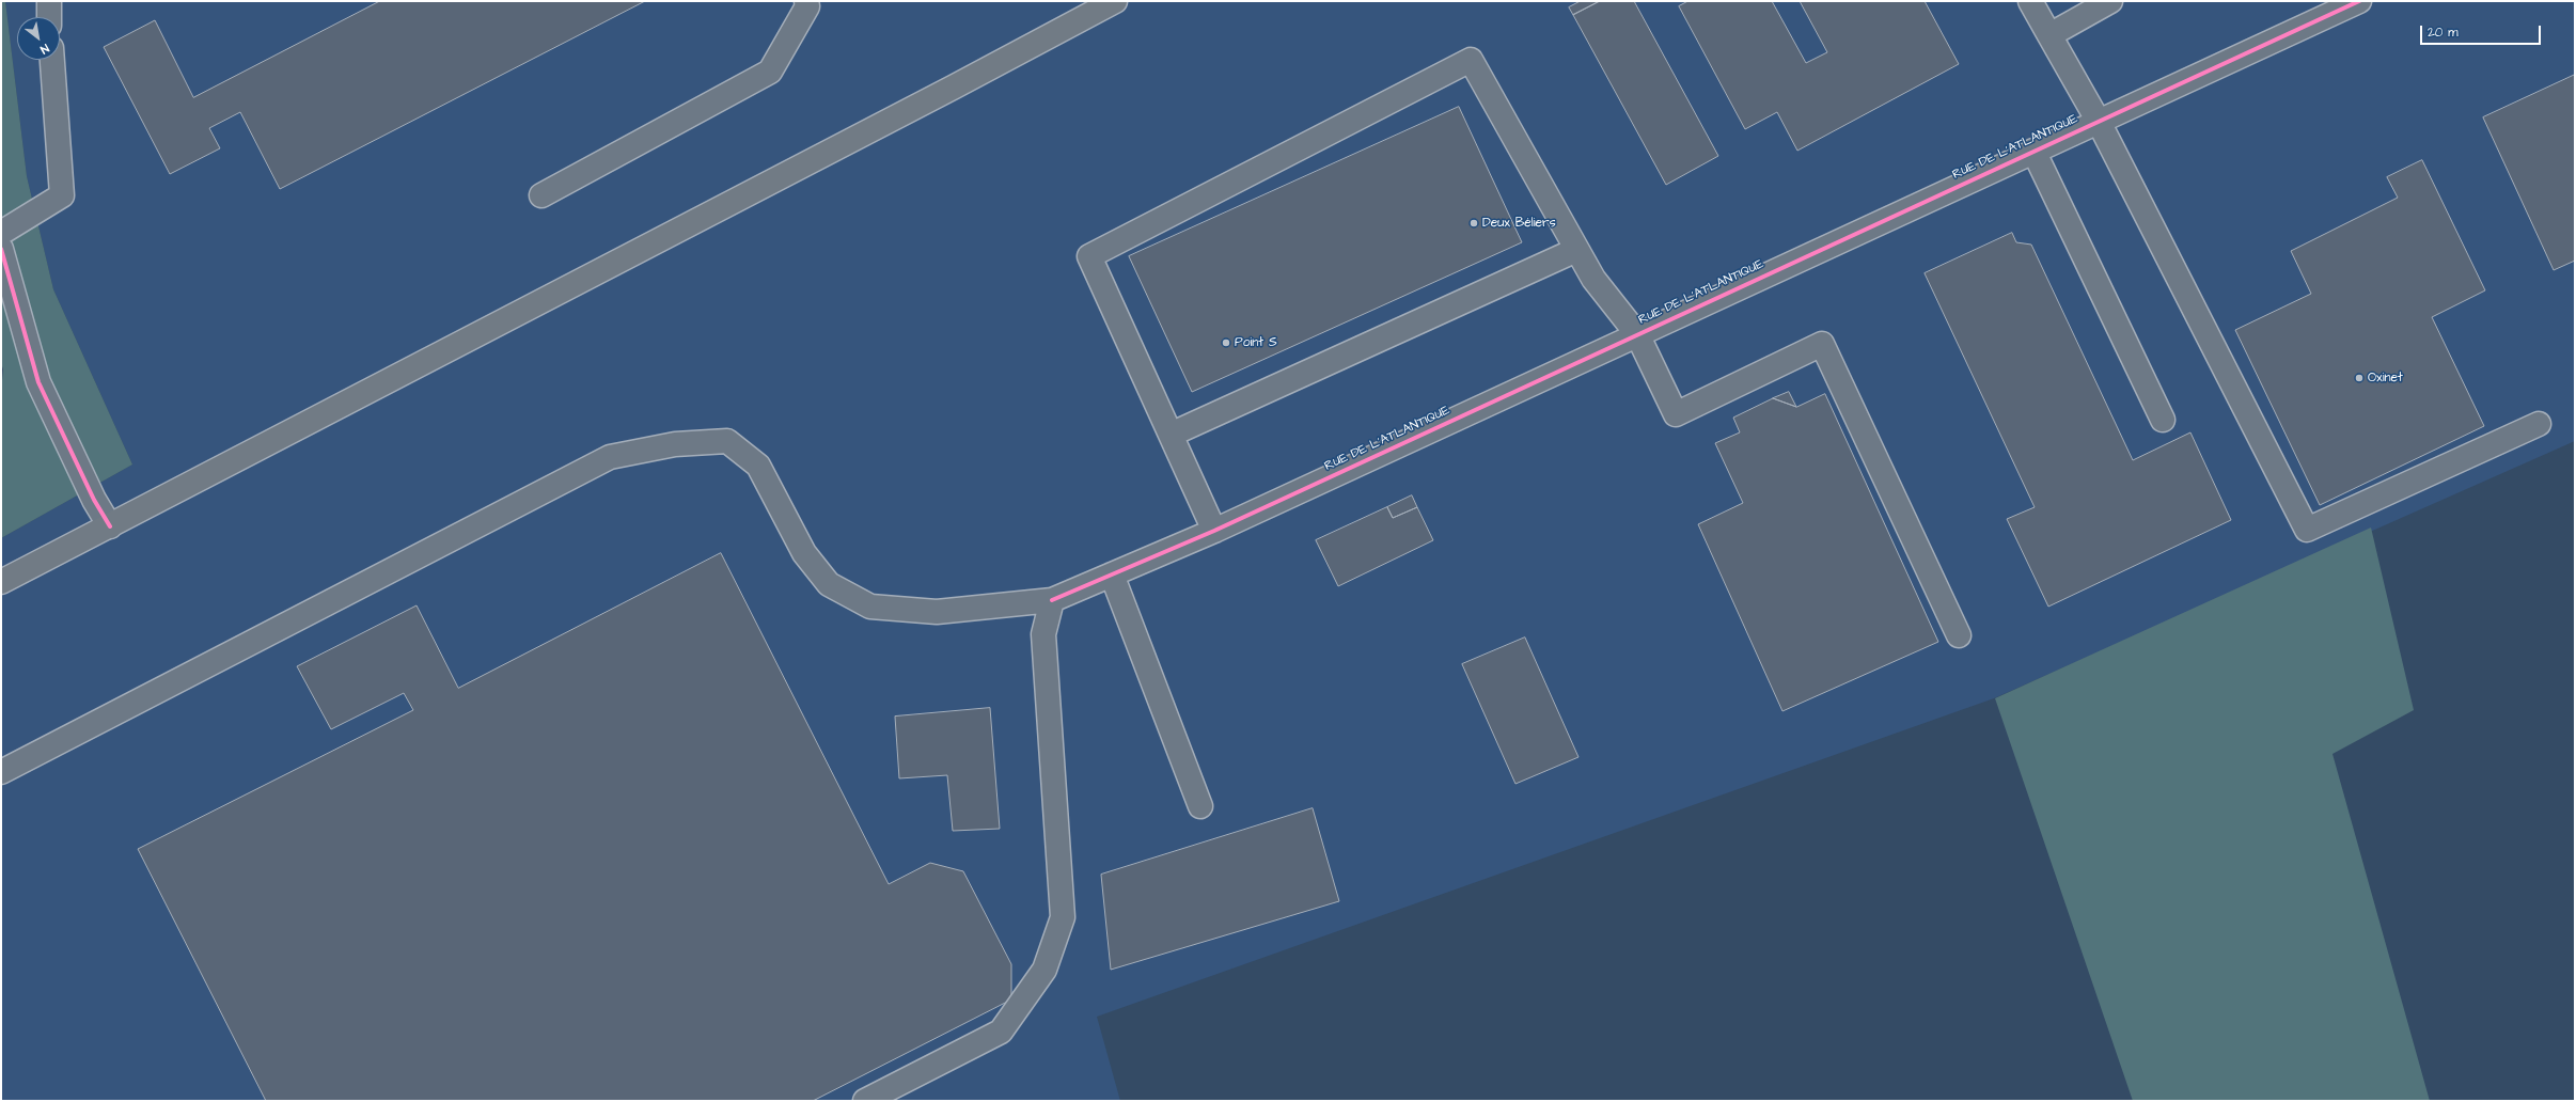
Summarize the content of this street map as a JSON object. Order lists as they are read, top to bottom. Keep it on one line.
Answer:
{"streets":{"street":["RUE DE L'ATLANTIQUE"]},"places":["Deux Béliers","Point S","Oxinet"],"scale_bar":"20 m","north":"bottom right"}
